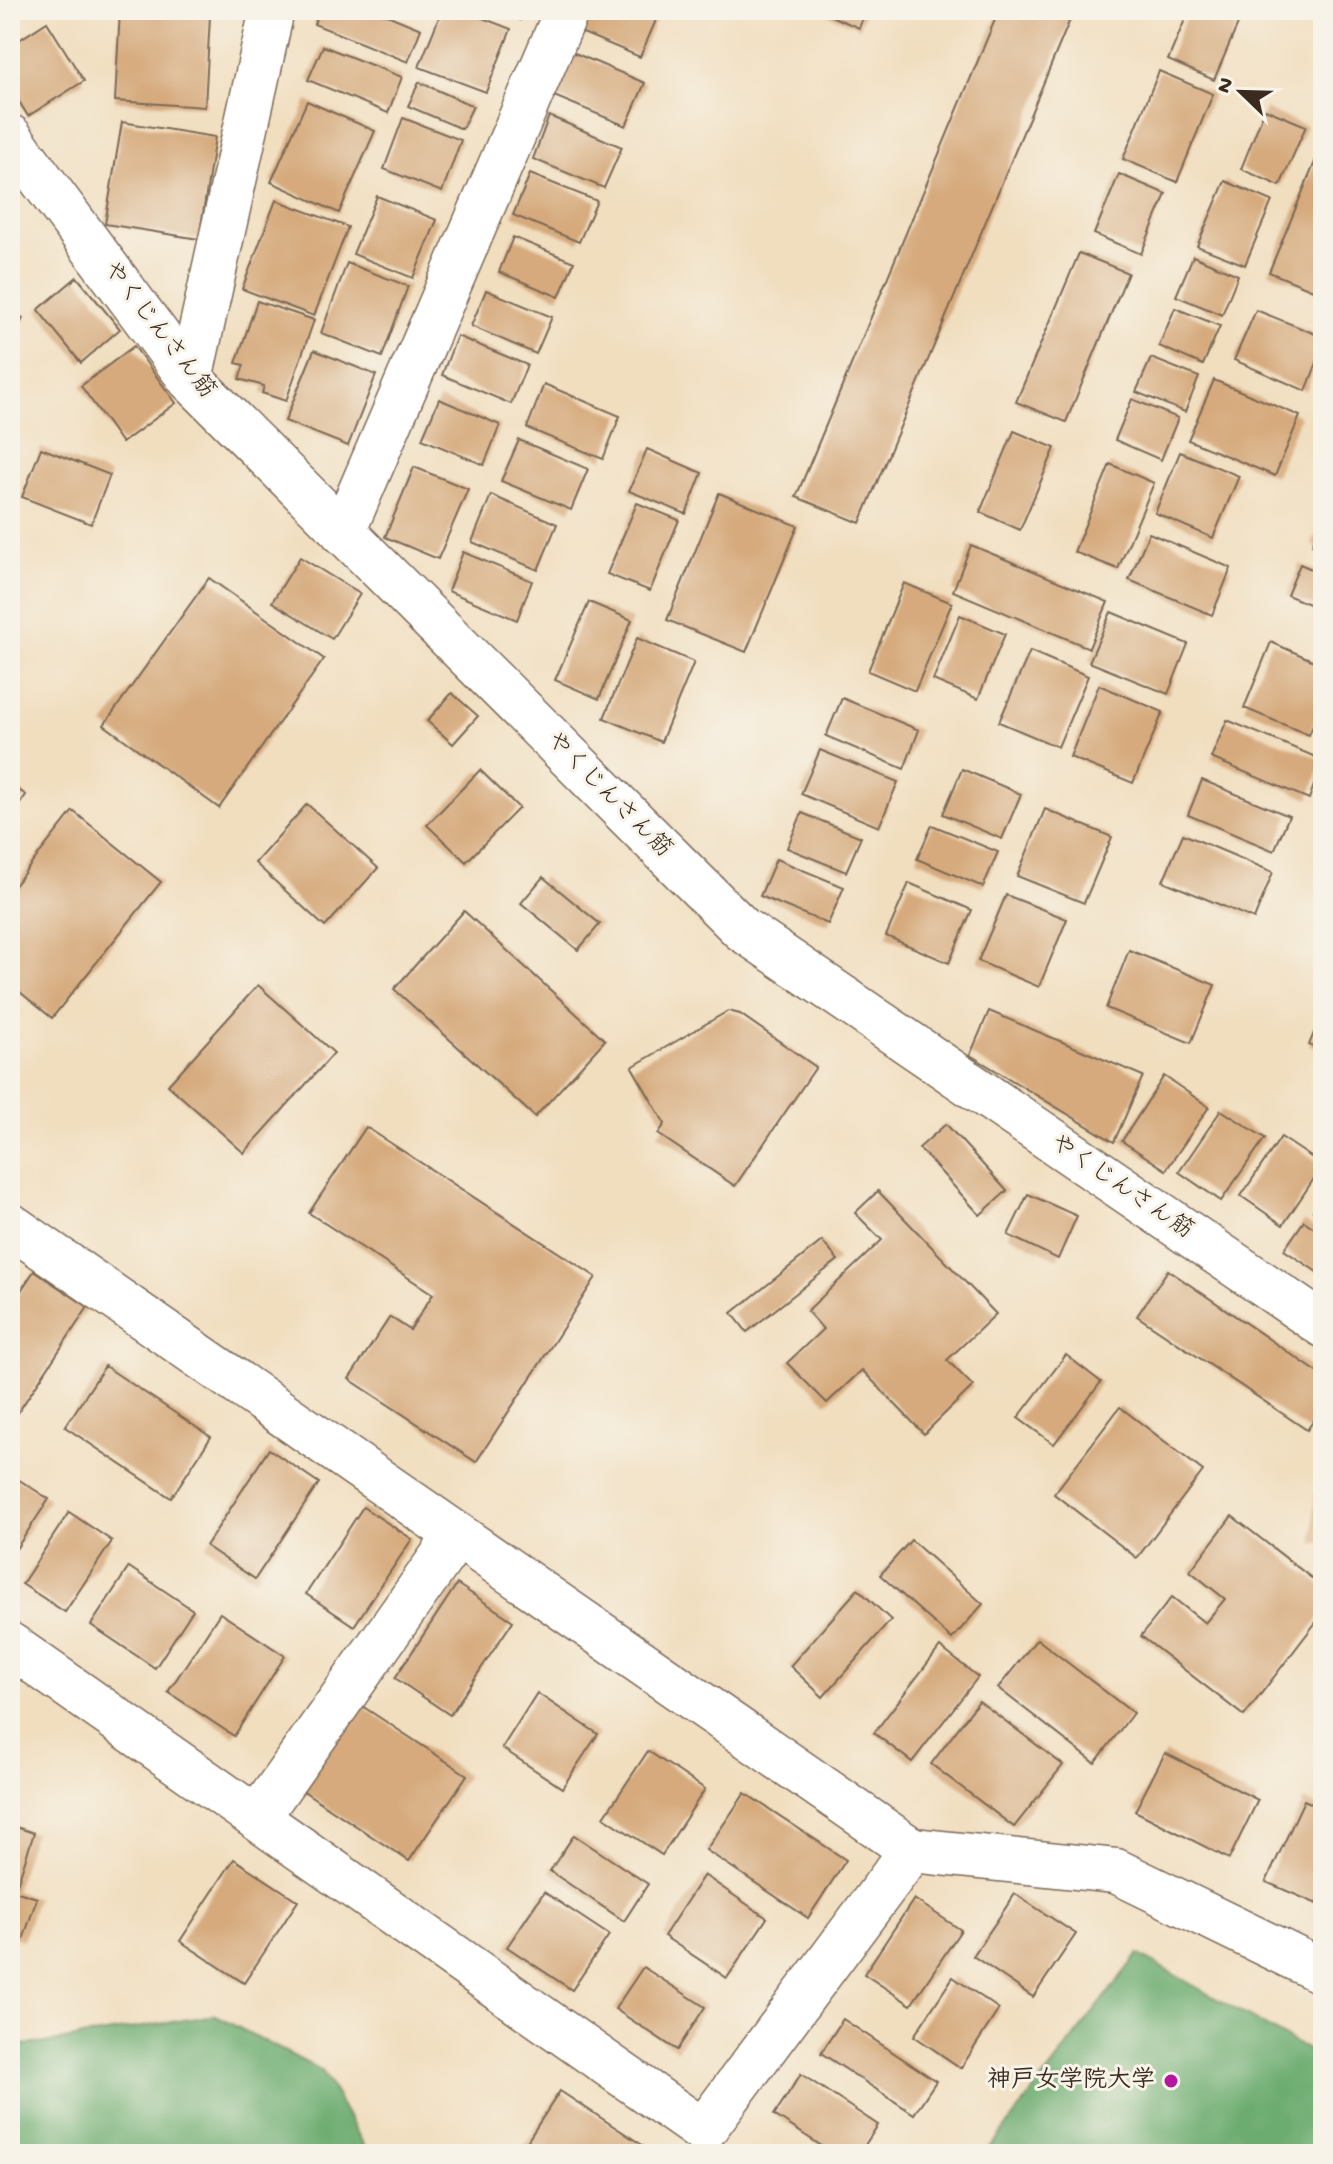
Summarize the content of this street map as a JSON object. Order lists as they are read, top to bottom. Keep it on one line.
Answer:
{"streets":{"street":["やくじんさん筋"]},"places":["神戸女学院大学"],"north":"top left"}
